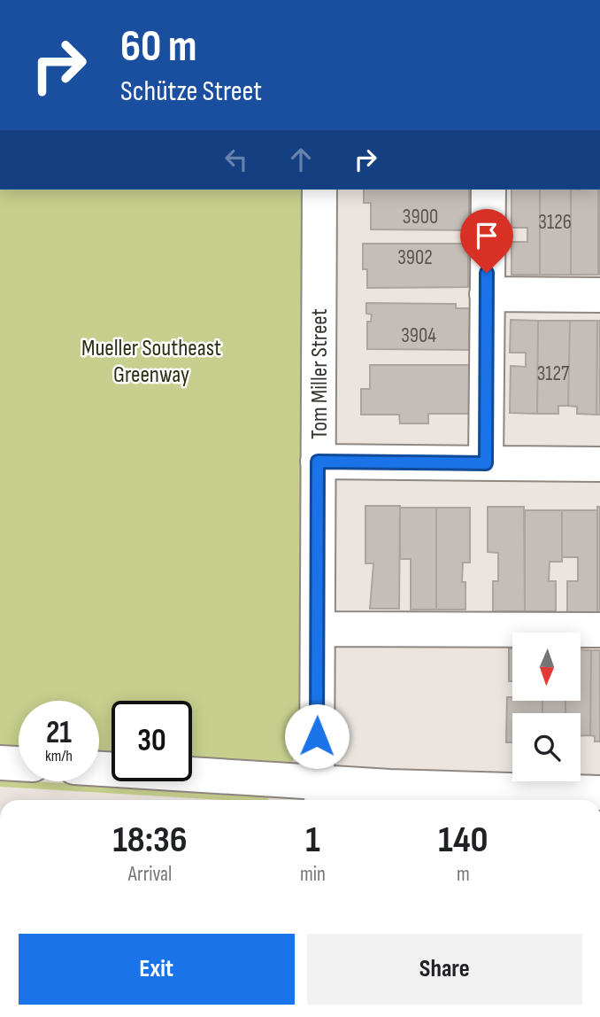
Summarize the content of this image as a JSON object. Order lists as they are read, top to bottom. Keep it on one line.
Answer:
{"streets":{"street":["Tom Miller Street"]},"parks":["Mueller Southeast Greenway"],"house_numbers":["3900","3126","3902","3904","3127"],"north":"bottom","page":{"turn":["60 m","Schütze Street"],"speed":"21 km/h","limit":"30","eta":["18:36","Arrival","1","min","140","m"],"buttons":["Exit","Share"]}}
